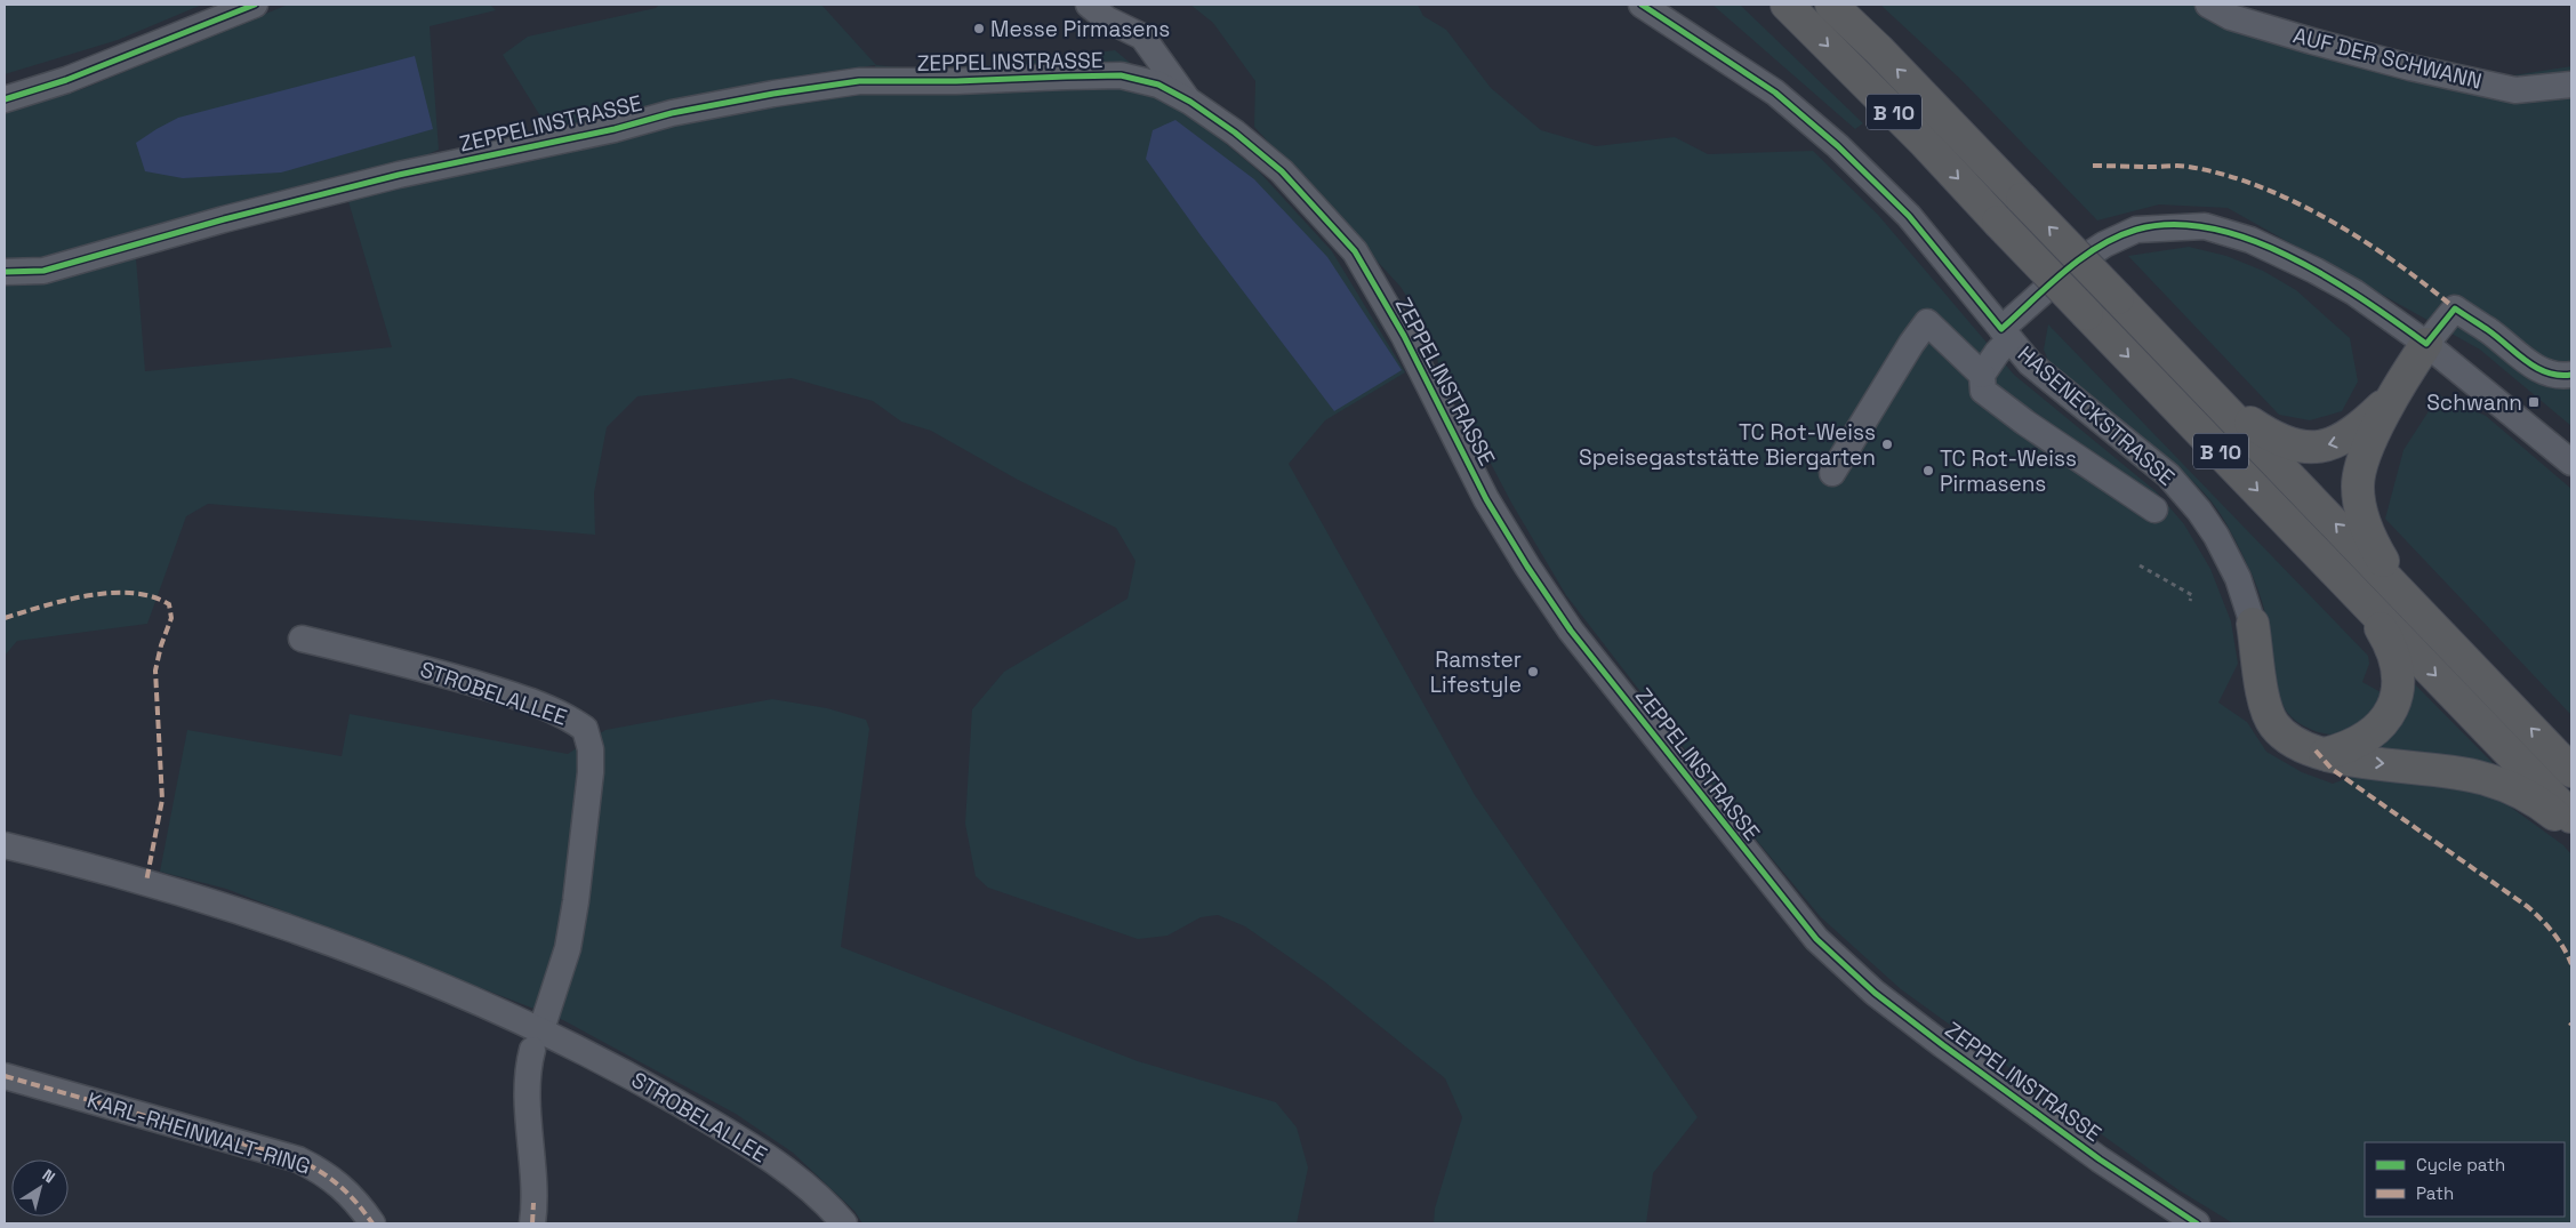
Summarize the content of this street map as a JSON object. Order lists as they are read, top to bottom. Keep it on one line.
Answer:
{"streets":{"highway":["B 10"],"street":["AUF DER SCHWANN","ZEPPELINSTRASSE","HASENECKSTRASSE","STROBELALLEE","KARL-RHEINWALT-RING"]},"places":{"other":["Messe Pirmasens","TC Rot-Weiss Speisegaststätte Biergarten","TC Rot-Weiss Pirmasens","Ramster Lifestyle"],"transit":["Schwann"]},"legend":["Cycle path","Path"],"north":"top right"}
